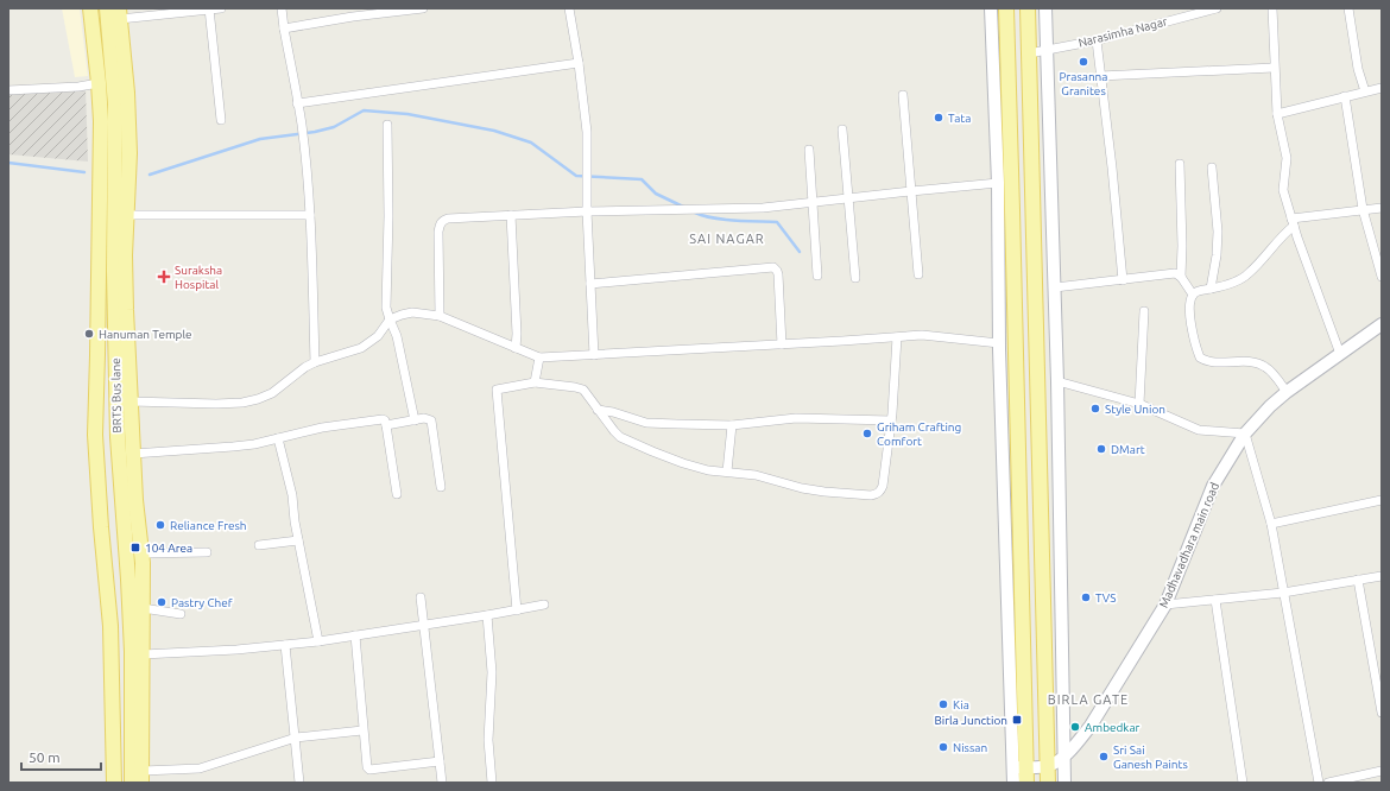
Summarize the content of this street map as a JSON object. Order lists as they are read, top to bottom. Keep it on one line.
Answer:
{"streets":{"main road":["BRTS Bus lane"],"street":["Narasimha Nagar","Madhavadhara main road"]},"districts":["SAI NAGAR","BIRLA GATE"],"places":{"other":["Prasanna Granites","Tata","Hanuman Temple","Style Union","Griham Crafting Comfort","DMart","Reliance Fresh","TVS","Pastry Chef","Kia","Ambedkar","Nissan","Sri Sai Ganesh Paints"],"health":["Suraksha Hospital"],"transit":["104 Area","Birla Junction"]},"scale_bar":"50 m"}
